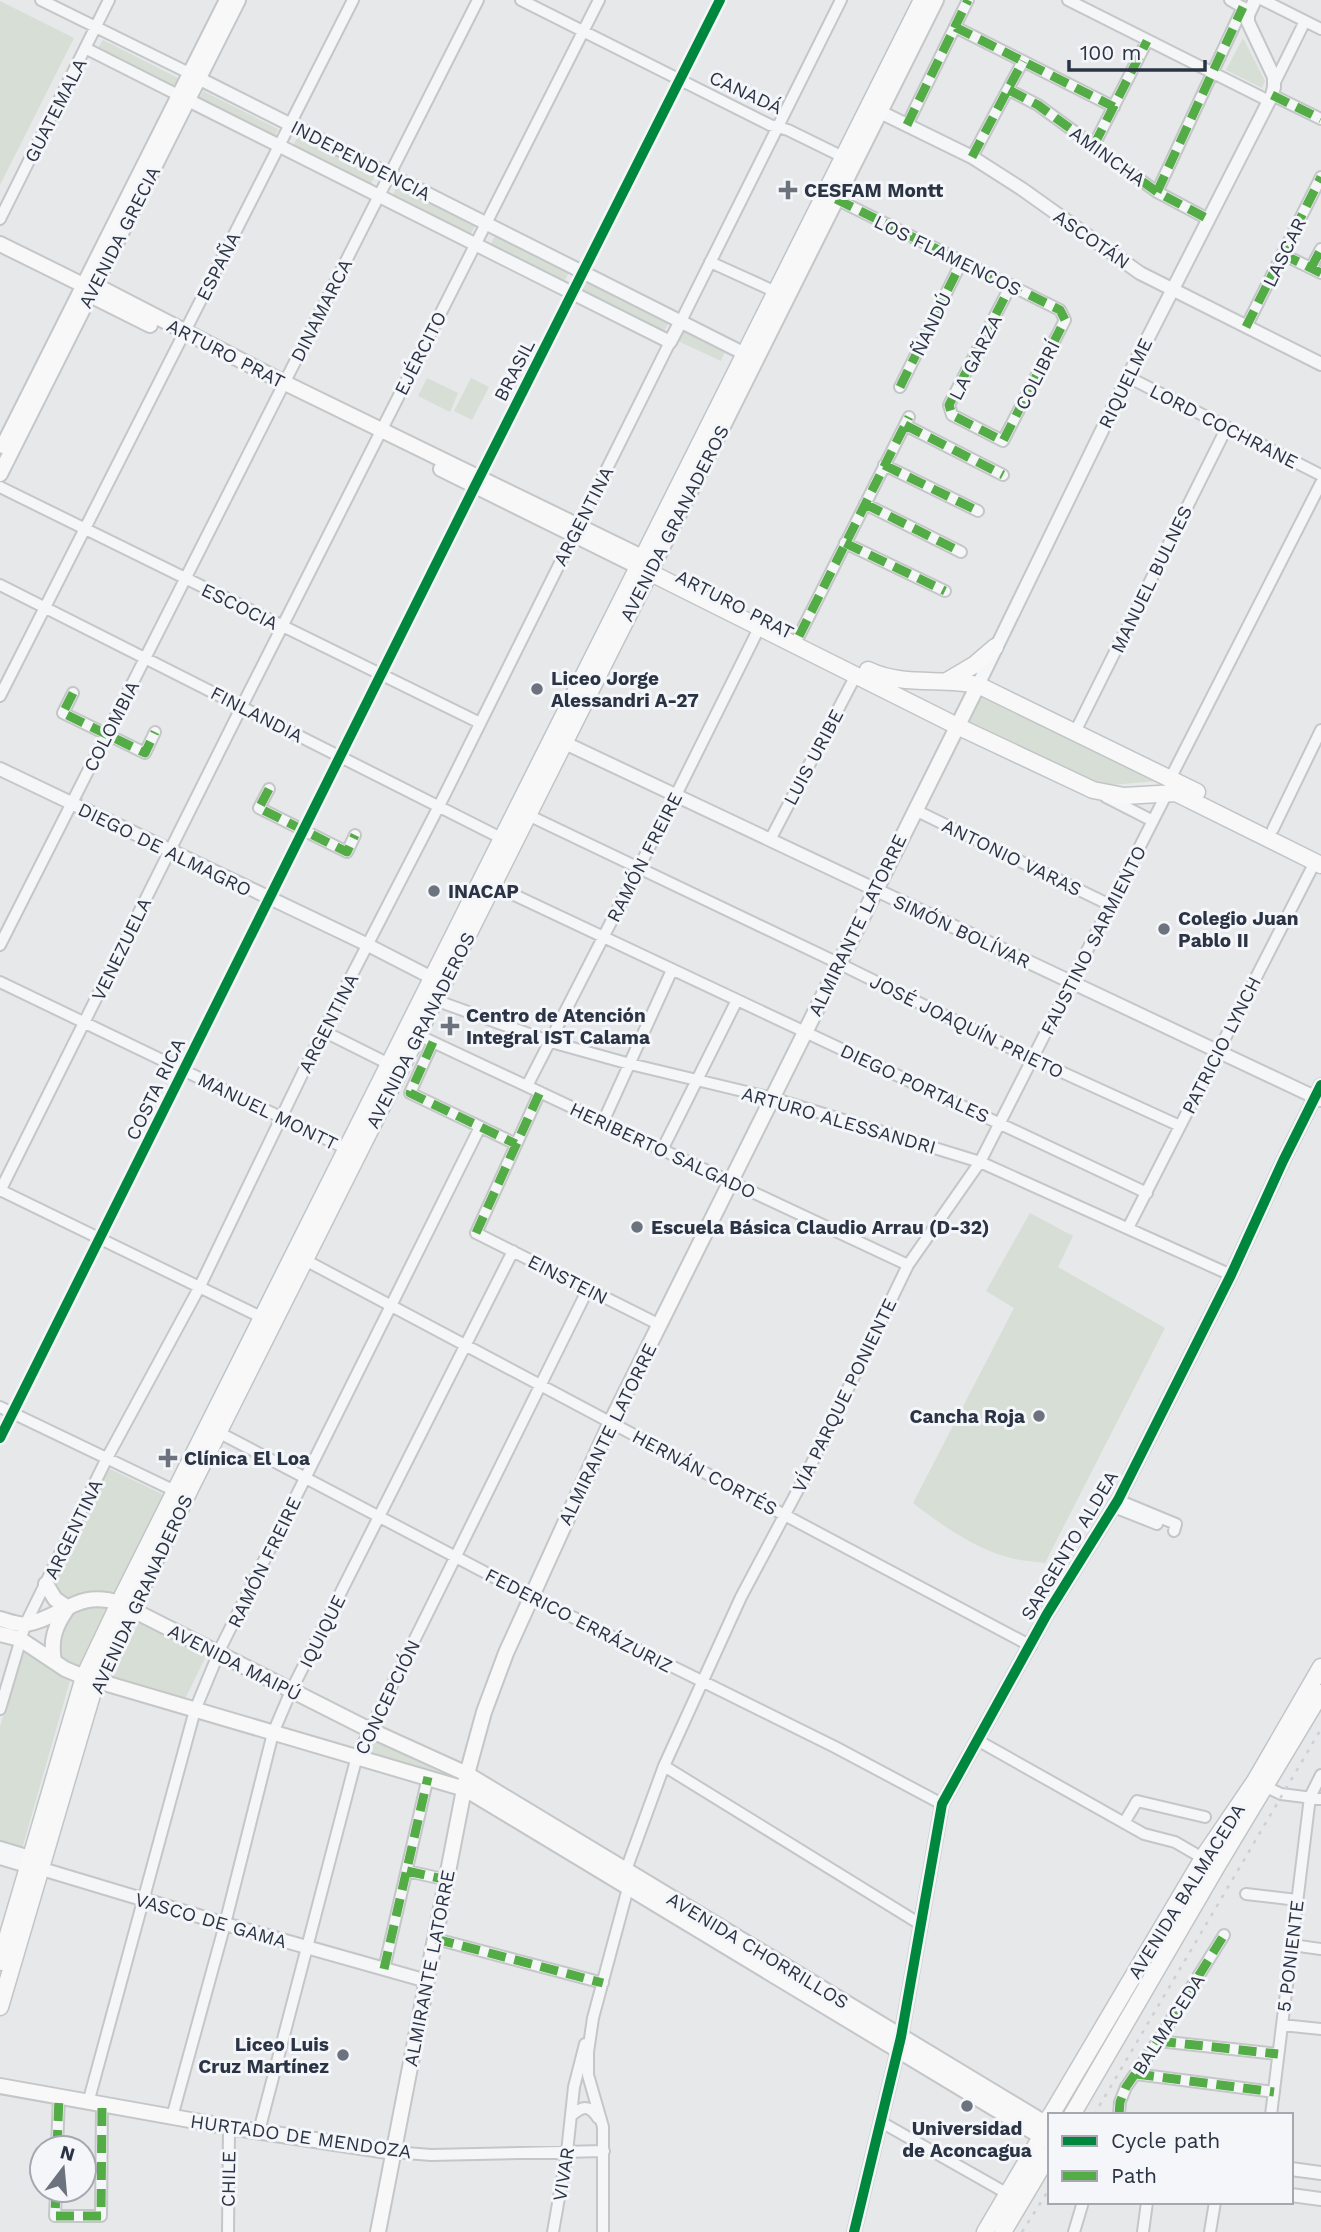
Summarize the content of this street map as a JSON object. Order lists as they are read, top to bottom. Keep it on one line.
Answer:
{"streets":{"main road":["AVENIDA GRECIA","ARTURO PRAT","AVENIDA GRANADEROS","ALMIRANTE LATORRE","AVENIDA MAIPÚ","AVENIDA BALMACEDA","AVENIDA CHORRILLOS","HURTADO DE MENDOZA"],"street":["CANADÁ","GUATEMALA","AMINCHA","INDEPENDENCIA","ASCOTÁN","LASCAR","LOS FLAMENCOS","ESPAÑA","DINAMARCA","ÑANDÚ","EJÉRCITO","LA GARZA","BRASIL","COLIBRÍ","RIQUELME","LORD COCHRANE","ARGENTINA","MANUEL BULNES","ESCOCIA","FINLANDIA","COLOMBIA","LUIS URIBE","DIEGO DE ALMAGRO","RAMÓN FREIRE","ANTONIO VARAS","SIMÓN BOLÍVAR","FAUSTINO SARMIENTO","VENEZUELA","JOSÉ JOAQUÍN PRIETO","PATRICIO LYNCH","DIEGO PORTALES","COSTA RICA","MANUEL MONTT","ARTURO ALESSANDRI","HERIBERTO SALGADO","EINSTEIN","VÍA PARQUE PONIENTE","HERNÁN CORTÉS","SARGENTO ALDEA","FEDERICO ERRÁZURIZ","IQUIQUE","CONCEPCIÓN","VASCO DE GAMA","5 PONIENTE","BALMACEDA","VIVAR","CHILE"]},"crossings":[["CANADÁ","EJÉRCITO"],["CANADÁ","BRASIL"],["CANADÁ","AVENIDA GRANADEROS"],["GUATEMALA","INDEPENDENCIA"],["AMINCHA","RIQUELME"],["INDEPENDENCIA","AVENIDA GRECIA"],["INDEPENDENCIA","ESPAÑA"],["INDEPENDENCIA","DINAMARCA"],["INDEPENDENCIA","EJÉRCITO"],["INDEPENDENCIA","BRASIL"],["INDEPENDENCIA","ARGENTINA"],["INDEPENDENCIA","AVENIDA GRANADEROS"],["AVENIDA GRECIA","ARTURO PRAT"],["ASCOTÁN","LASCAR"],["ASCOTÁN","RIQUELME"],["ASCOTÁN","AVENIDA GRANADEROS"],["LOS FLAMENCOS","ÑANDÚ"],["LOS FLAMENCOS","LA GARZA"],["LOS FLAMENCOS","COLIBRÍ"],["LOS FLAMENCOS","AVENIDA GRANADEROS"],["ESPAÑA","ARTURO PRAT"],["ESPAÑA","ESCOCIA"],["ESPAÑA","FINLANDIA"],["DINAMARCA","ARTURO PRAT"],["DINAMARCA","ESCOCIA"],["DINAMARCA","FINLANDIA"],["DINAMARCA","COLOMBIA"],["ARTURO PRAT","EJÉRCITO"],["ARTURO PRAT","BRASIL"],["ARTURO PRAT","RIQUELME"],["ARTURO PRAT","ARGENTINA"],["ARTURO PRAT","AVENIDA GRANADEROS"],["ARTURO PRAT","MANUEL BULNES"],["ARTURO PRAT","LUIS URIBE"],["ARTURO PRAT","RAMÓN FREIRE"],["ARTURO PRAT","ALMIRANTE LATORRE"],["ARTURO PRAT","FAUSTINO SARMIENTO"],["ARTURO PRAT","PATRICIO LYNCH"],["EJÉRCITO","ESCOCIA"],["EJÉRCITO","FINLANDIA"],["EJÉRCITO","VENEZUELA"],["LA GARZA","COLIBRÍ"],["BRASIL","ESCOCIA"],["BRASIL","FINLANDIA"],["BRASIL","COSTA RICA"],["RIQUELME","LORD COCHRANE"],["RIQUELME","ALMIRANTE LATORRE"],["LORD COCHRANE","MANUEL BULNES"],["ARGENTINA","ESCOCIA"],["ARGENTINA","FINLANDIA"],["ARGENTINA","DIEGO DE ALMAGRO"],["ARGENTINA","MANUEL MONTT"],["ARGENTINA","AVENIDA MAIPÚ"],["AVENIDA GRANADEROS","FINLANDIA"],["AVENIDA GRANADEROS","DIEGO DE ALMAGRO"],["AVENIDA GRANADEROS","SIMÓN BOLÍVAR"],["AVENIDA GRANADEROS","JOSÉ JOAQUÍN PRIETO"],["AVENIDA GRANADEROS","DIEGO PORTALES"],["AVENIDA GRANADEROS","MANUEL MONTT"],["AVENIDA GRANADEROS","ARTURO ALESSANDRI"],["AVENIDA GRANADEROS","HERIBERTO SALGADO"],["AVENIDA GRANADEROS","HERNÁN CORTÉS"],["AVENIDA GRANADEROS","FEDERICO ERRÁZURIZ"],["AVENIDA GRANADEROS","AVENIDA MAIPÚ"],["AVENIDA GRANADEROS","VASCO DE GAMA"],["FINLANDIA","COLOMBIA"],["FINLANDIA","VENEZUELA"],["FINLANDIA","COSTA RICA"],["COLOMBIA","DIEGO DE ALMAGRO"],["LUIS URIBE","SIMÓN BOLÍVAR"],["DIEGO DE ALMAGRO","VENEZUELA"],["DIEGO DE ALMAGRO","COSTA RICA"],["RAMÓN FREIRE","SIMÓN BOLÍVAR"],["RAMÓN FREIRE","JOSÉ JOAQUÍN PRIETO"],["RAMÓN FREIRE","DIEGO PORTALES"],["RAMÓN FREIRE","ARTURO ALESSANDRI"],["RAMÓN FREIRE","HERIBERTO SALGADO"],["RAMÓN FREIRE","HERNÁN CORTÉS"],["RAMÓN FREIRE","FEDERICO ERRÁZURIZ"],["RAMÓN FREIRE","AVENIDA MAIPÚ"],["RAMÓN FREIRE","VASCO DE GAMA"],["RAMÓN FREIRE","HURTADO DE MENDOZA"],["ANTONIO VARAS","ALMIRANTE LATORRE"],["ANTONIO VARAS","FAUSTINO SARMIENTO"],["ALMIRANTE LATORRE","SIMÓN BOLÍVAR"],["ALMIRANTE LATORRE","JOSÉ JOAQUÍN PRIETO"],["ALMIRANTE LATORRE","DIEGO PORTALES"],["ALMIRANTE LATORRE","ARTURO ALESSANDRI"],["ALMIRANTE LATORRE","HERIBERTO SALGADO"],["ALMIRANTE LATORRE","EINSTEIN"],["ALMIRANTE LATORRE","HERNÁN CORTÉS"],["ALMIRANTE LATORRE","FEDERICO ERRÁZURIZ"],["ALMIRANTE LATORRE","AVENIDA MAIPÚ"],["ALMIRANTE LATORRE","VASCO DE GAMA"],["ALMIRANTE LATORRE","AVENIDA CHORRILLOS"],["ALMIRANTE LATORRE","HURTADO DE MENDOZA"],["SIMÓN BOLÍVAR","FAUSTINO SARMIENTO"],["SIMÓN BOLÍVAR","PATRICIO LYNCH"],["SIMÓN BOLÍVAR","SARGENTO ALDEA"],["FAUSTINO SARMIENTO","JOSÉ JOAQUÍN PRIETO"],["FAUSTINO SARMIENTO","DIEGO PORTALES"],["FAUSTINO SARMIENTO","ARTURO ALESSANDRI"],["FAUSTINO SARMIENTO","VÍA PARQUE PONIENTE"],["VENEZUELA","MANUEL MONTT"],["JOSÉ JOAQUÍN PRIETO","PATRICIO LYNCH"],["PATRICIO LYNCH","DIEGO PORTALES"],["PATRICIO LYNCH","ARTURO ALESSANDRI"],["COSTA RICA","MANUEL MONTT"],["ARTURO ALESSANDRI","VÍA PARQUE PONIENTE"],["ARTURO ALESSANDRI","SARGENTO ALDEA"],["HERIBERTO SALGADO","VÍA PARQUE PONIENTE"],["EINSTEIN","IQUIQUE"],["EINSTEIN","CONCEPCIÓN"],["VÍA PARQUE PONIENTE","HERNÁN CORTÉS"],["VÍA PARQUE PONIENTE","FEDERICO ERRÁZURIZ"],["VÍA PARQUE PONIENTE","AVENIDA CHORRILLOS"],["HERNÁN CORTÉS","SARGENTO ALDEA"],["HERNÁN CORTÉS","IQUIQUE"],["HERNÁN CORTÉS","CONCEPCIÓN"],["SARGENTO ALDEA","FEDERICO ERRÁZURIZ"],["SARGENTO ALDEA","AVENIDA CHORRILLOS"],["FEDERICO ERRÁZURIZ","IQUIQUE"],["FEDERICO ERRÁZURIZ","CONCEPCIÓN"],["IQUIQUE","AVENIDA MAIPÚ"],["IQUIQUE","VASCO DE GAMA"],["IQUIQUE","HURTADO DE MENDOZA"],["AVENIDA MAIPÚ","CONCEPCIÓN"],["AVENIDA MAIPÚ","AVENIDA CHORRILLOS"],["CONCEPCIÓN","VASCO DE GAMA"],["CONCEPCIÓN","HURTADO DE MENDOZA"],["AVENIDA BALMACEDA","AVENIDA CHORRILLOS"],["HURTADO DE MENDOZA","VIVAR"],["HURTADO DE MENDOZA","CHILE"]],"places":{"health":["CESFAM Montt","Centro de Atención Integral IST Calama","Clínica El Loa"],"other":["Liceo Jorge Alessandri A-27","INACAP","Colegio Juan Pablo II","Escuela Básica Claudio Arrau (D-32)","Cancha Roja","Liceo Luis Cruz Martínez","Universidad de Aconcagua"]},"legend":["Cycle path","Path"],"scale_bar":"100 m","north":"top"}
